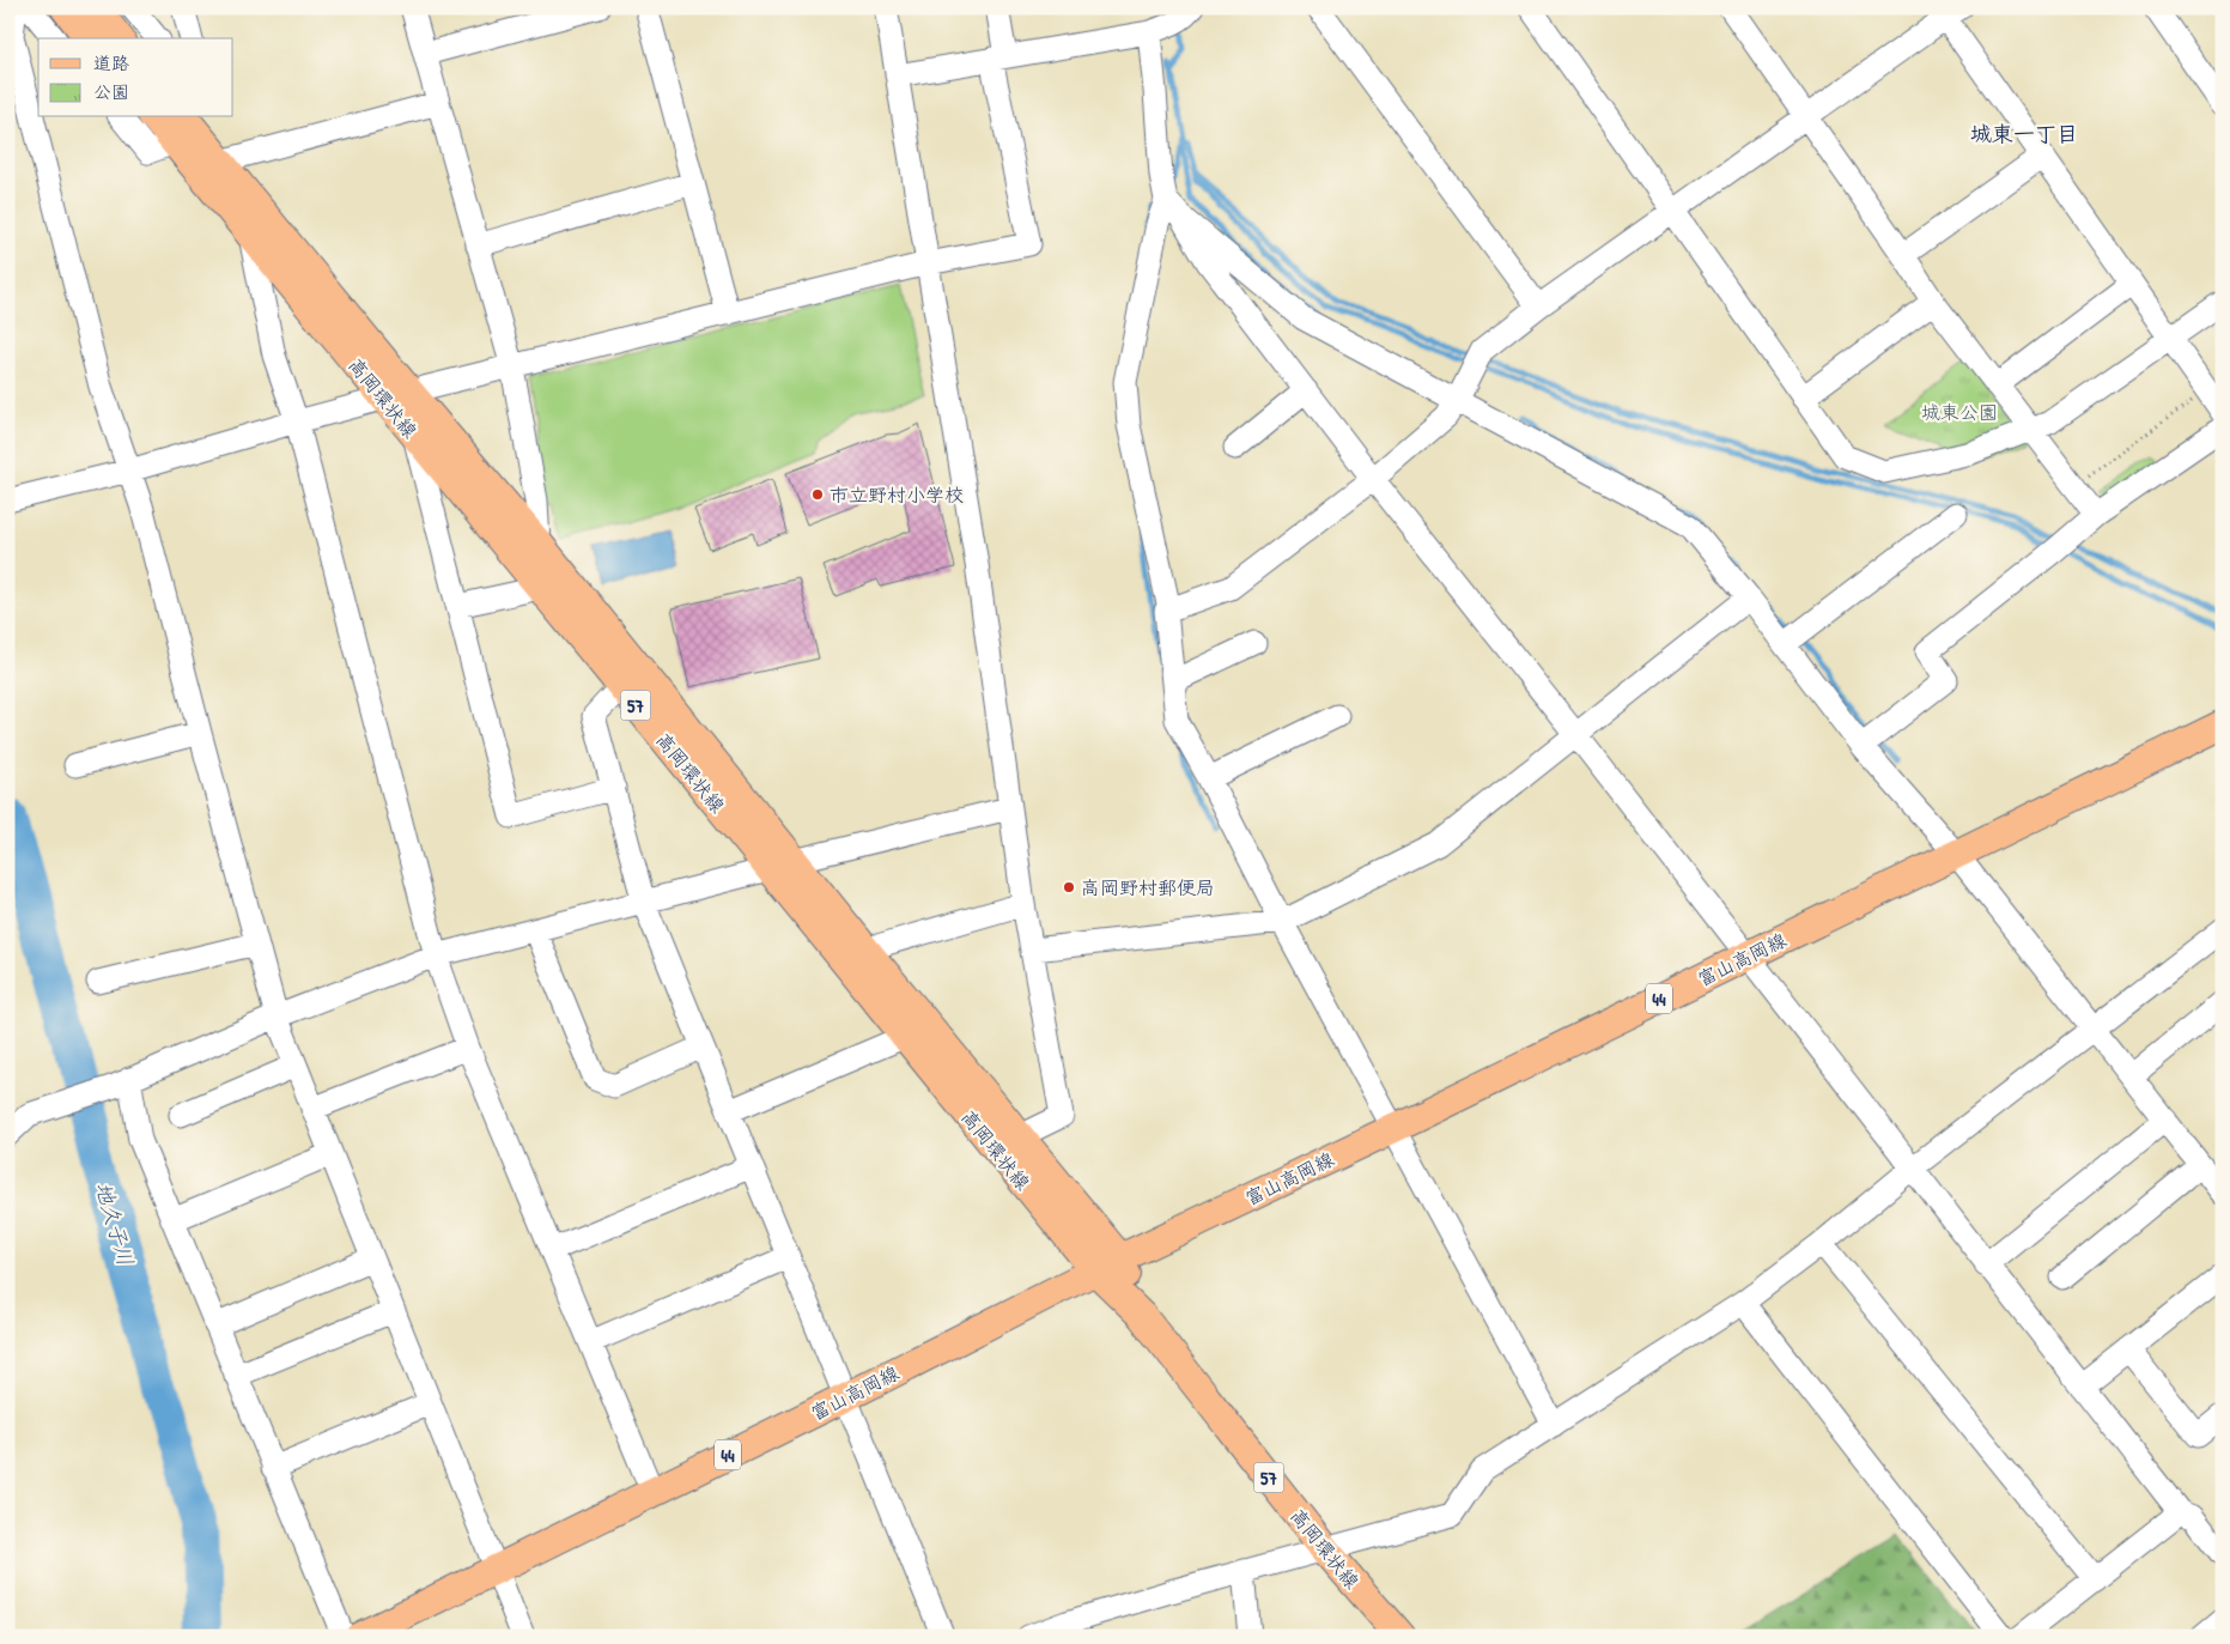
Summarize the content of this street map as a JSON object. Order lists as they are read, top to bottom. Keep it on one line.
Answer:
{"streets":{"main road":["高岡環状線","57","富山高岡線","44"]},"crossings":[["高岡環状線","富山高岡線"]],"districts":["城東一丁目"],"water":["地久子川"],"parks":["城東公園"],"places":["市立野村小学校","高岡野村郵便局"],"legend":["道路","公園"]}
